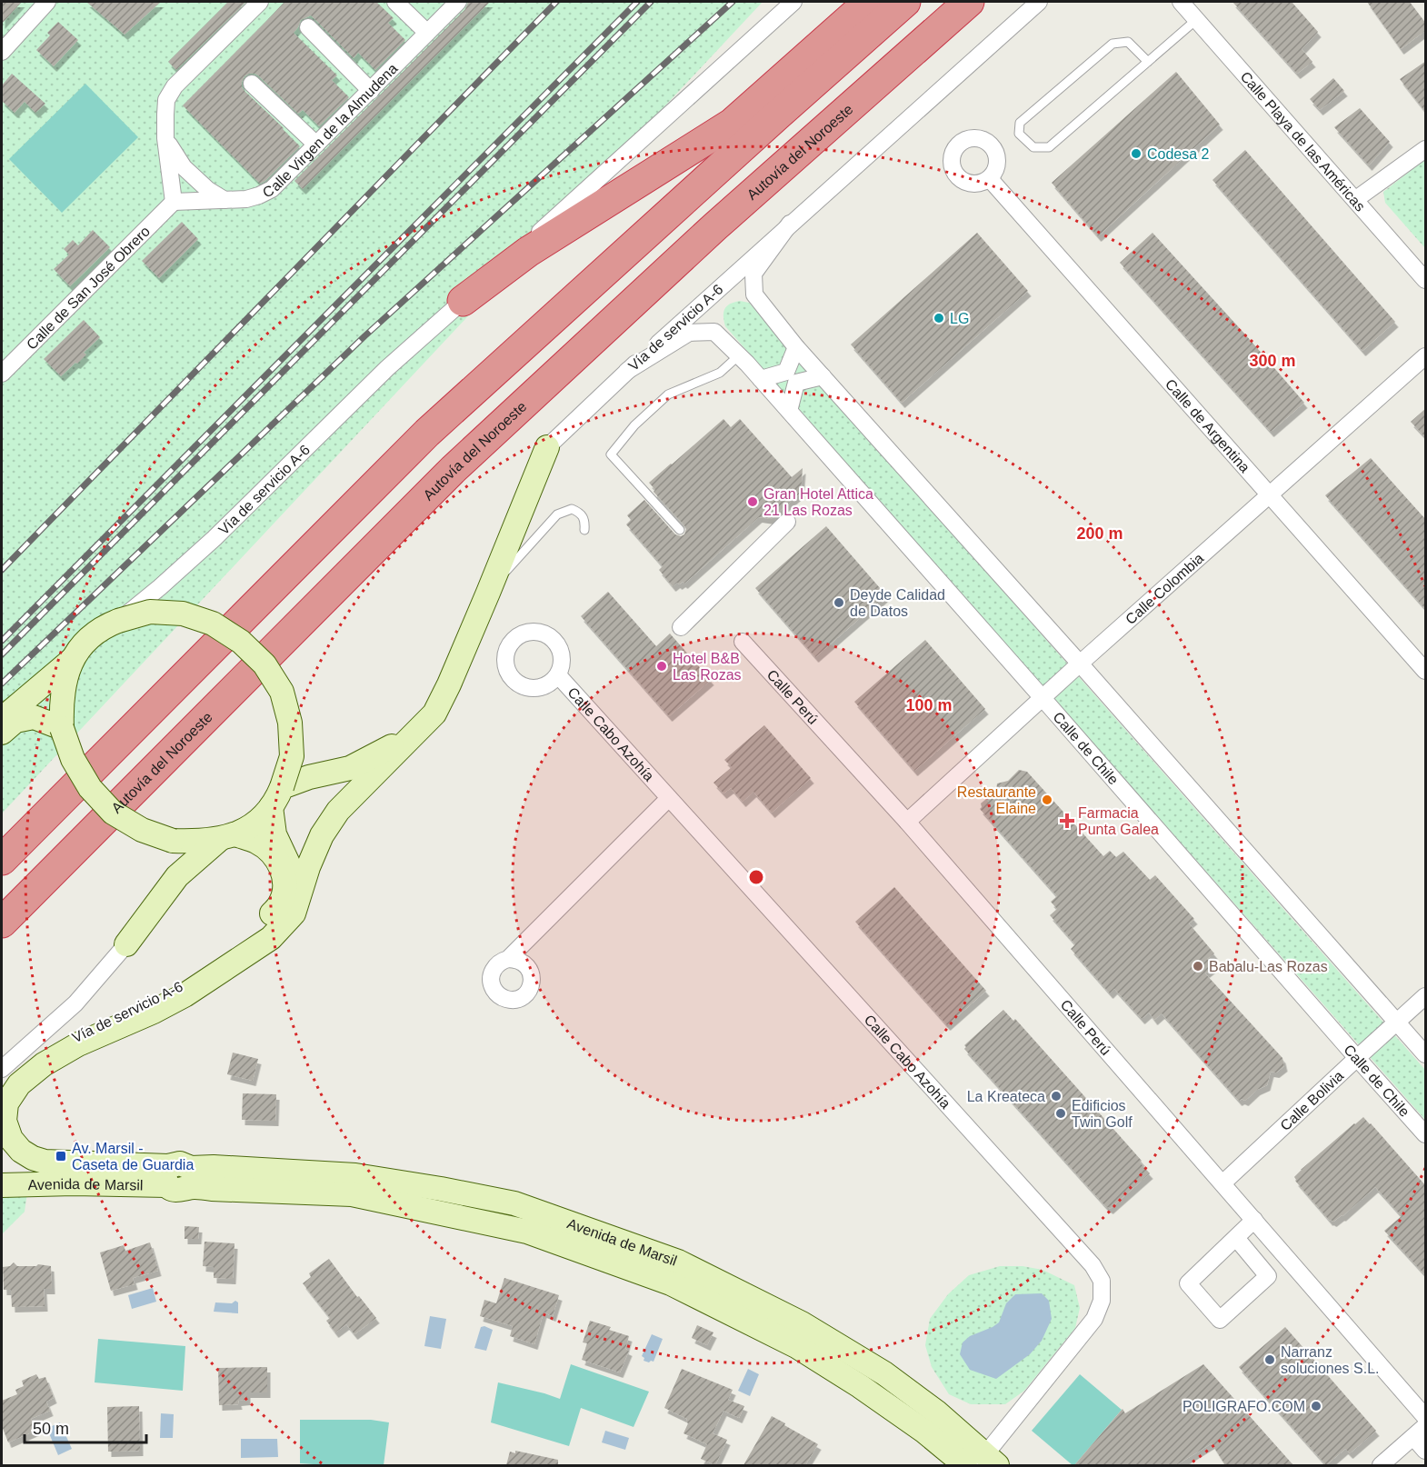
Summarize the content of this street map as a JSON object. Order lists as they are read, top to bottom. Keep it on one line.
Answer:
{"streets":{"highway":["Autovía del Noroeste"],"street":["Calle Virgen de la Almudena","Calle Playa de las Américas","Calle de San José Obrero","Vía de servicio A-6","Calle de Argentina","Calle Colombia","Calle Perú","Calle Cabo Azohía","Calle de Chile","Calle Bolivia","Avenida de Marsil"]},"crossings":[["Calle Virgen de la Almudena","Calle de San José Obrero"],["Vía de servicio A-6","Calle de Chile"],["Vía de servicio A-6","Avenida de Marsil"],["Calle de Argentina","Calle Colombia"],["Calle Colombia","Calle Perú"],["Calle Colombia","Calle de Chile"],["Calle Perú","Calle Bolivia"],["Calle Cabo Azohía","Avenida de Marsil"],["Calle de Chile","Calle Bolivia"]],"places":{"other":["Codesa 2","LG","Gran Hotel Attica 21 Las Rozas","Deyde Calidad de Datos","Hotel B&B Las Rozas","Restaurante Elaine","Babalu-Las Rozas","La Kreateca","Edificios Twin Golf","Narranz soluciones S.L.","POLIGRAFO.COM"],"health":["Farmacia Punta Galea"],"transit":["Av. Marsil - Caseta de Guardia"]},"scale_bar":"50 m","rings":["300 m","200 m","100 m"]}
